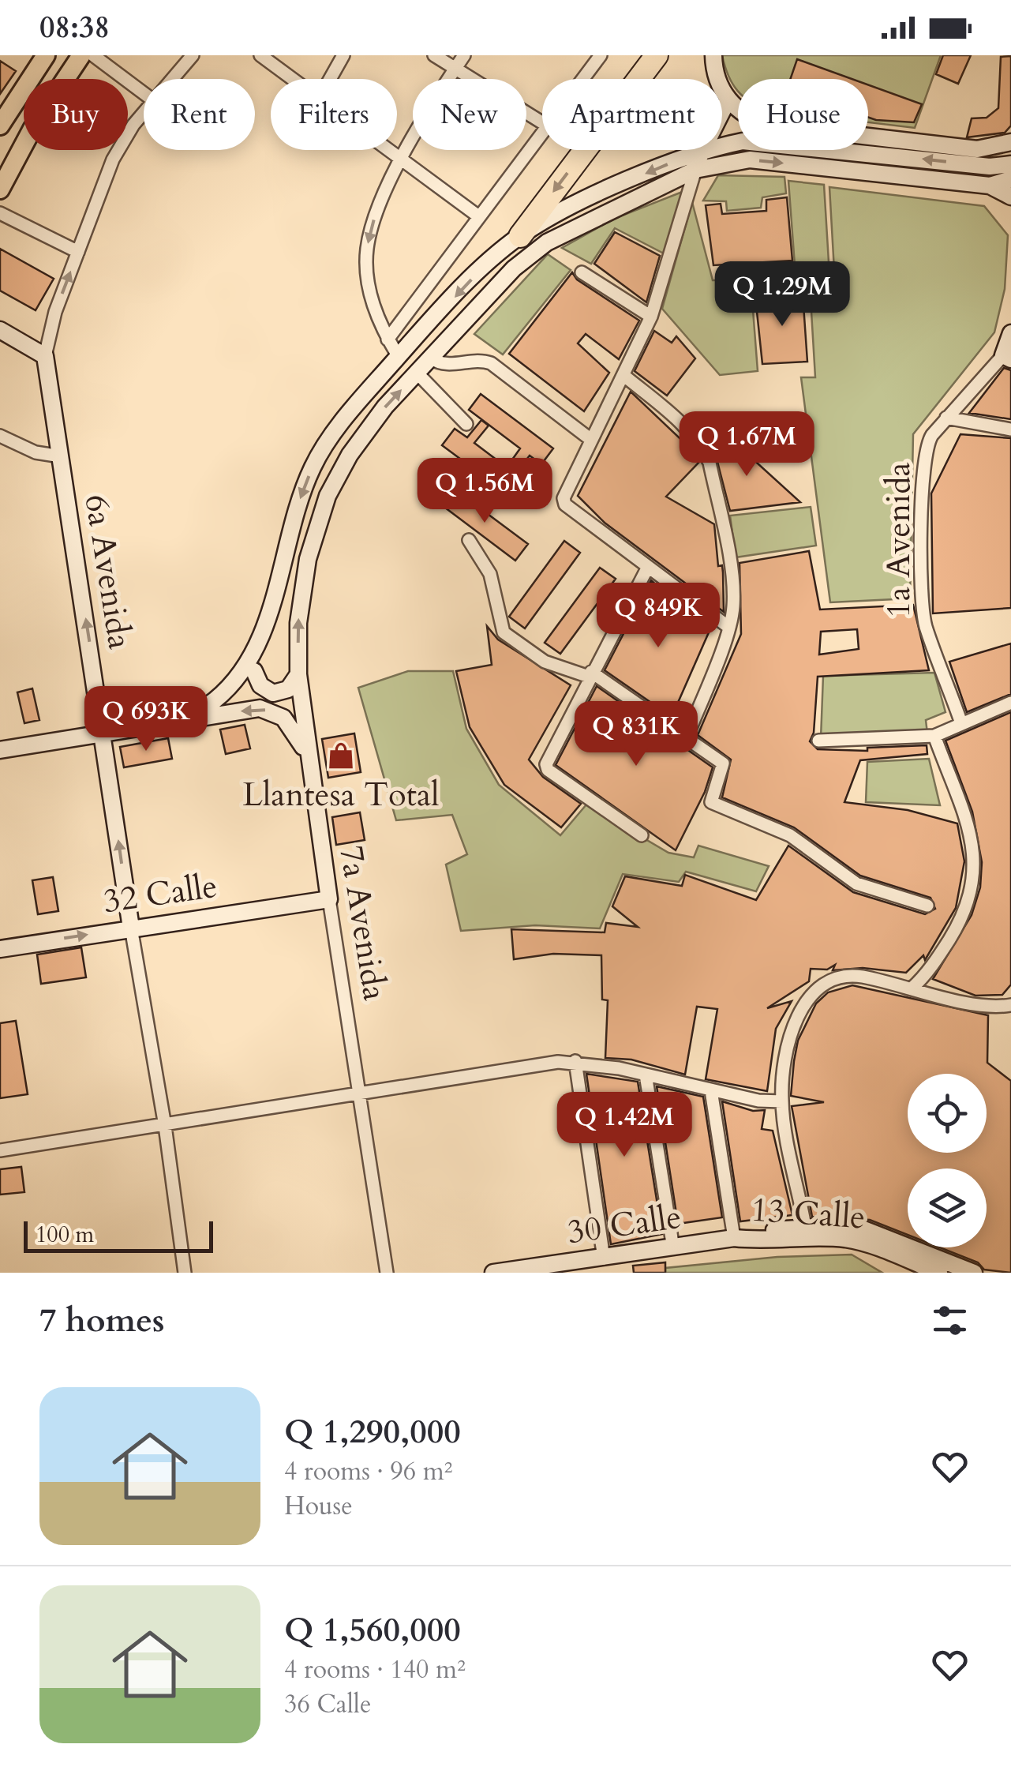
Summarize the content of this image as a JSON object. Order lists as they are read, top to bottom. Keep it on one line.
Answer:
{"streets":{"main road":["1a Avenida","6a Avenida","32 Calle","7a Avenida","13 Calle","30 Calle"]},"crossings":[["6a Avenida","32 Calle"],["32 Calle","7a Avenida"],["13 Calle","30 Calle"]],"one_way":["6a Avenida","32 Calle"],"places":{"shop":["Llantesa Total"]},"scale_bar":"100 m","page":{"status":"08:38","chip":["Buy","Rent","Filters","New","Apartment","House"],"price":["Q 1.29M","Q 1.67M","Q 1.56M","Q 849K","Q 693K","Q 831K","Q 1.42M"],"scale":"100 m","heading":"7 homes","list":[{"name":"Q 1,290,000","note":"4 rooms · 96 m² · House"},{"name":"Q 1,560,000","note":"4 rooms · 140 m² · 36 Calle"}]}}
